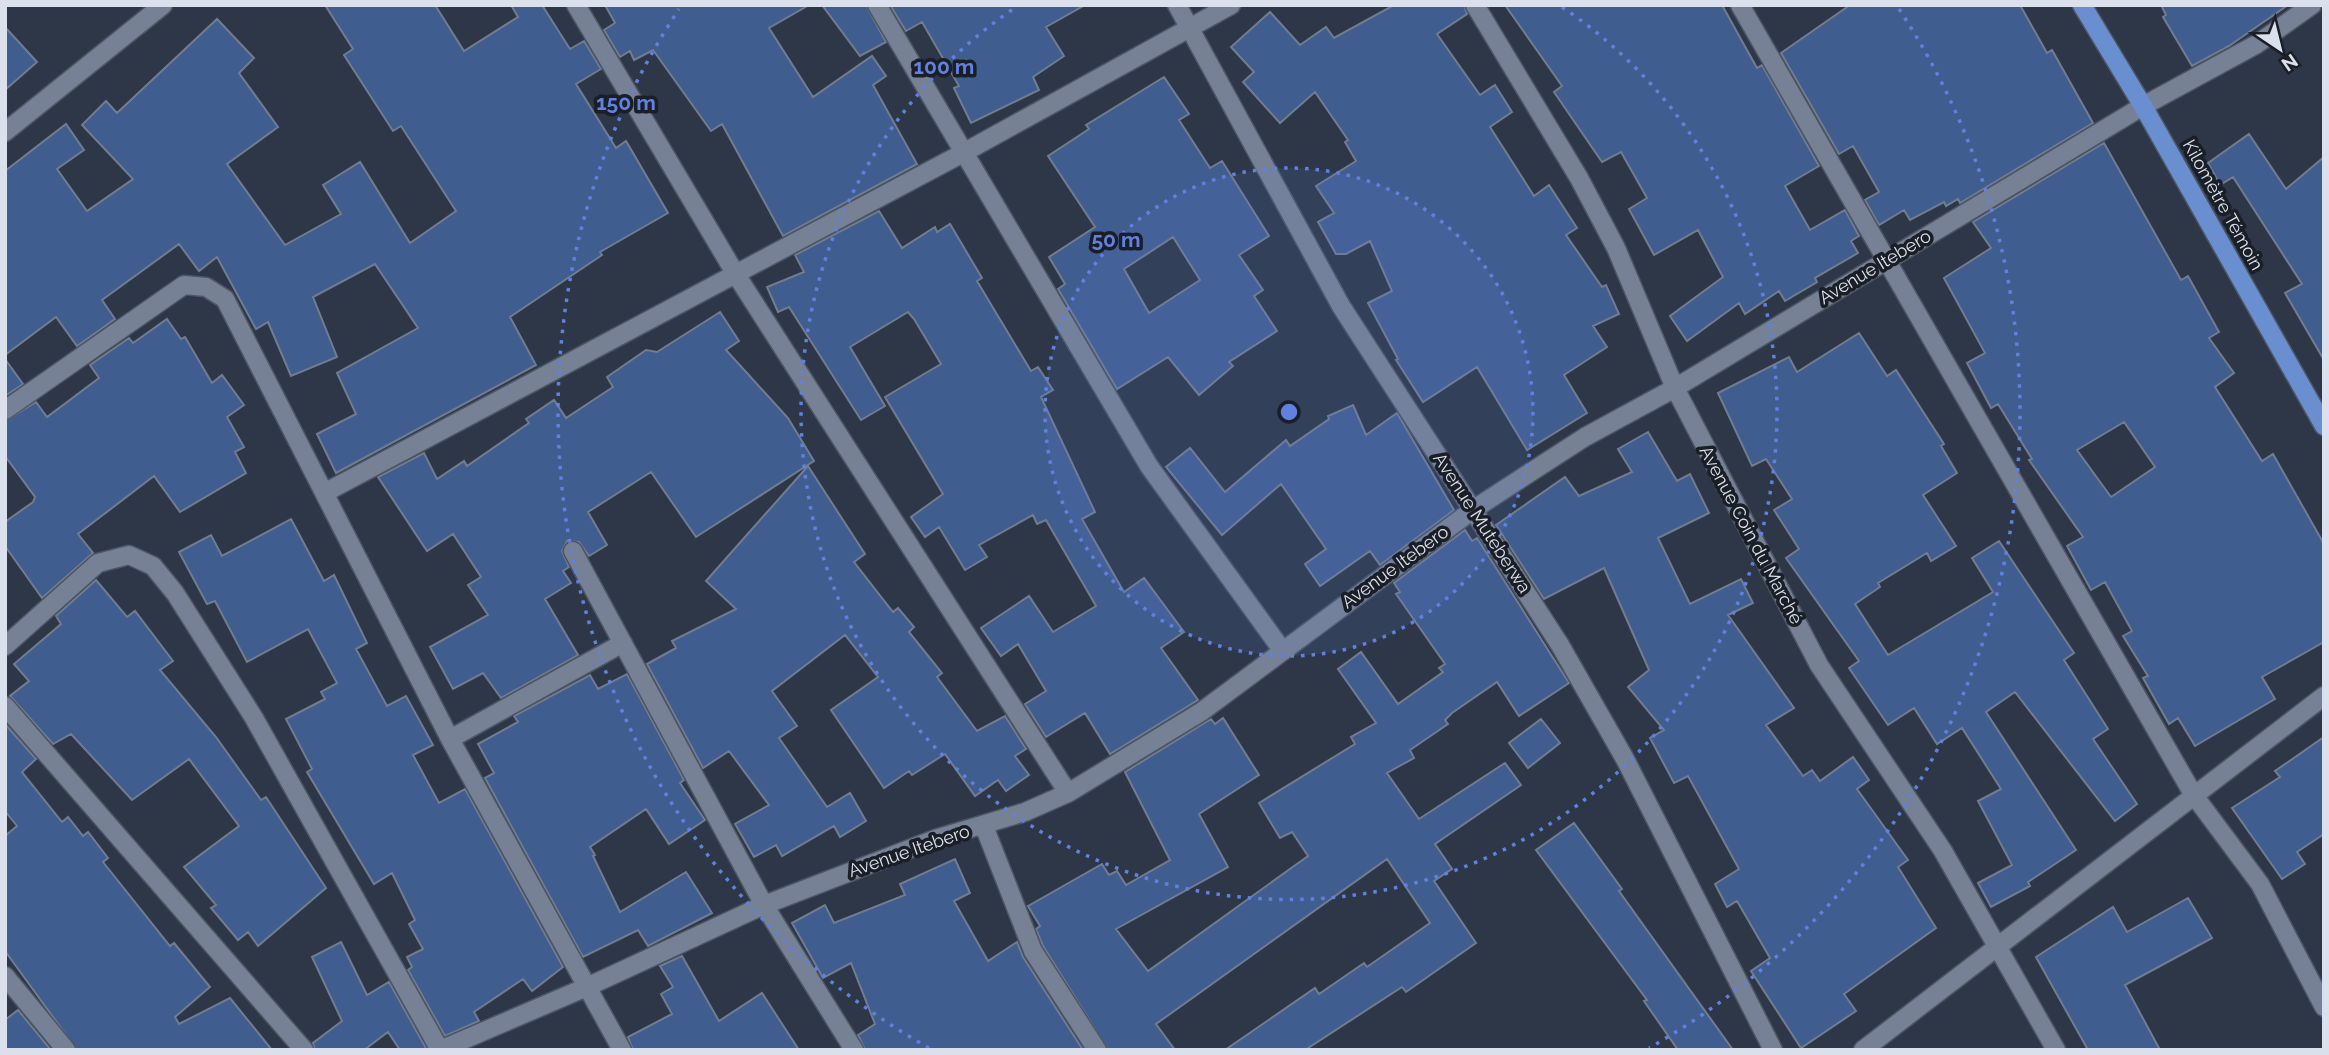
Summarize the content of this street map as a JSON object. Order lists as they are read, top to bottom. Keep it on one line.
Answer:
{"streets":{"main road":["Kilomètre Témoin"],"street":["Avenue Itebero","Avenue Muteberwa","Avenue Coin du Marché"]},"crossings":[["Kilomètre Témoin","Avenue Itebero"],["Avenue Itebero","Avenue Muteberwa"],["Avenue Itebero","Avenue Coin du Marché"]],"north":"bottom right","rings":["100 m","150 m","50 m"]}
